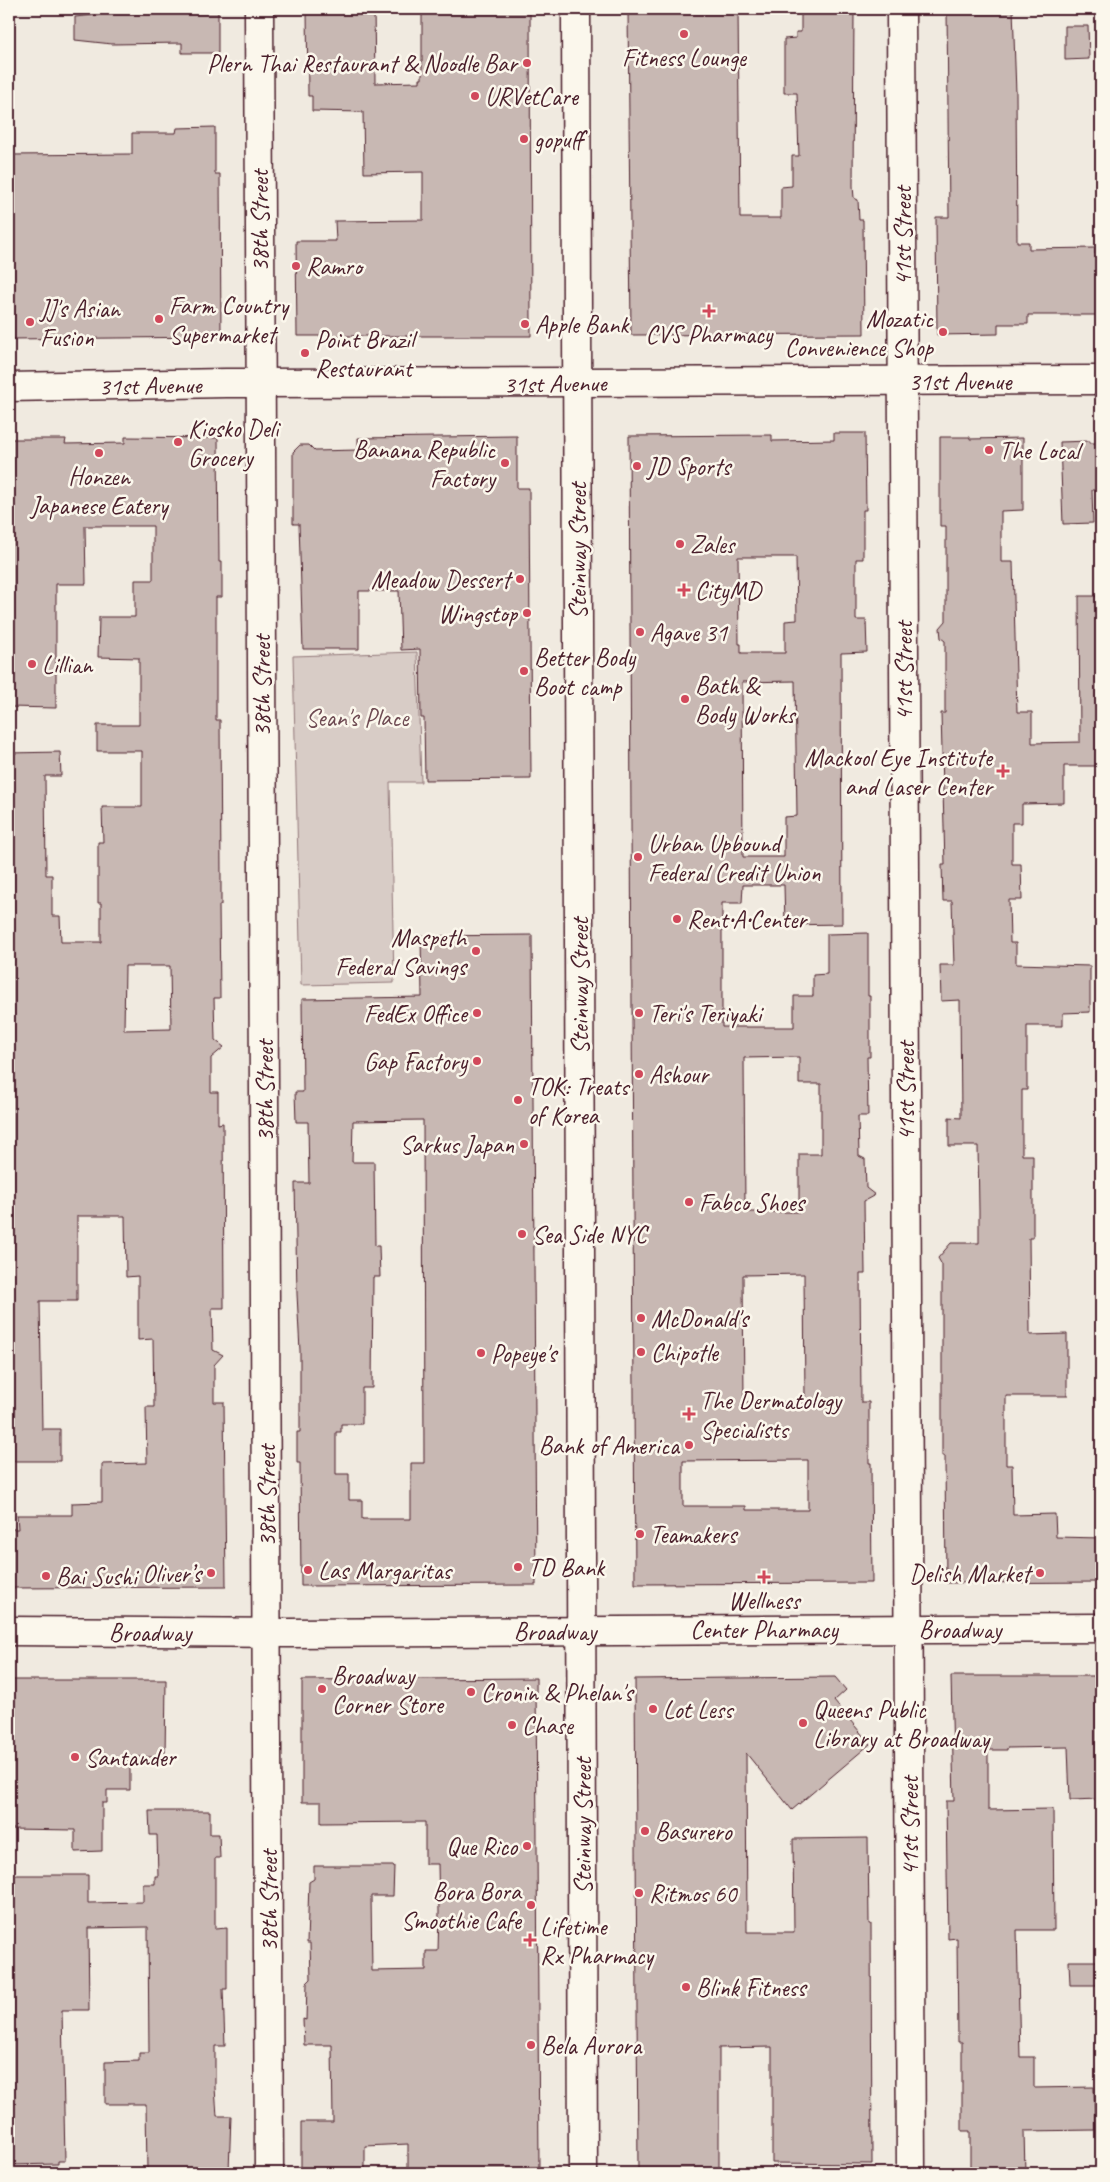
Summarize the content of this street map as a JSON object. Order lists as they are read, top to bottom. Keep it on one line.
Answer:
{"streets":{"street":["38th Street","41st Street","31st Avenue","Steinway Street","Broadway"]},"crossings":[["38th Street","31st Avenue"],["38th Street","Broadway"],["41st Street","31st Avenue"],["41st Street","Broadway"],["31st Avenue","Steinway Street"],["Steinway Street","Broadway"]],"parks":["Sean's Place"],"places":{"other":["Fitness Lounge","Plern Thai Restaurant & Noodle Bar","URVetCare","gopuff","Ramro","Farm Country Supermarket","JJ's Asian Fusion","Apple Bank","Mozatic Convenience Shop","Point Brazil Restaurant","Kiosko Deli Grocery","The Local","Honzen Japanese Eatery","Banana Republic Factory","JD Sports","Zales","Meadow Dessert","Wingstop","Agave 31","Lillian","Better Body Boot camp","Bath & Body Works","Urban Upbound Federal Credit Union","Rent•A•Center","Maspeth Federal Savings","FedEx Office","Teri's Teriyaki","Gap Factory","Ashour","TOK: Treats of Korea","Sarkus Japan","Fabco Shoes","Sea Side NYC","McDonald's","Chipotle","Popeye's","Bank of America","Teamakers","TD Bank","Las Margaritas","Oliver’s","Delish Market","Bai Sushi","Broadway Corner Store","Cronin & Phelan's","Lot Less","Queens Public Library at Broadway","Chase","Santander","Basurero","Que Rico","Ritmos 60","Bora Bora Smoothie Cafe","Blink Fitness","Bela Aurora"],"health":["CVS Pharmacy","CityMD","Mackool Eye Institute and Laser Center","The Dermatology Specialists","Wellness Center Pharmacy","Lifetime Rx Pharmacy"]}}
